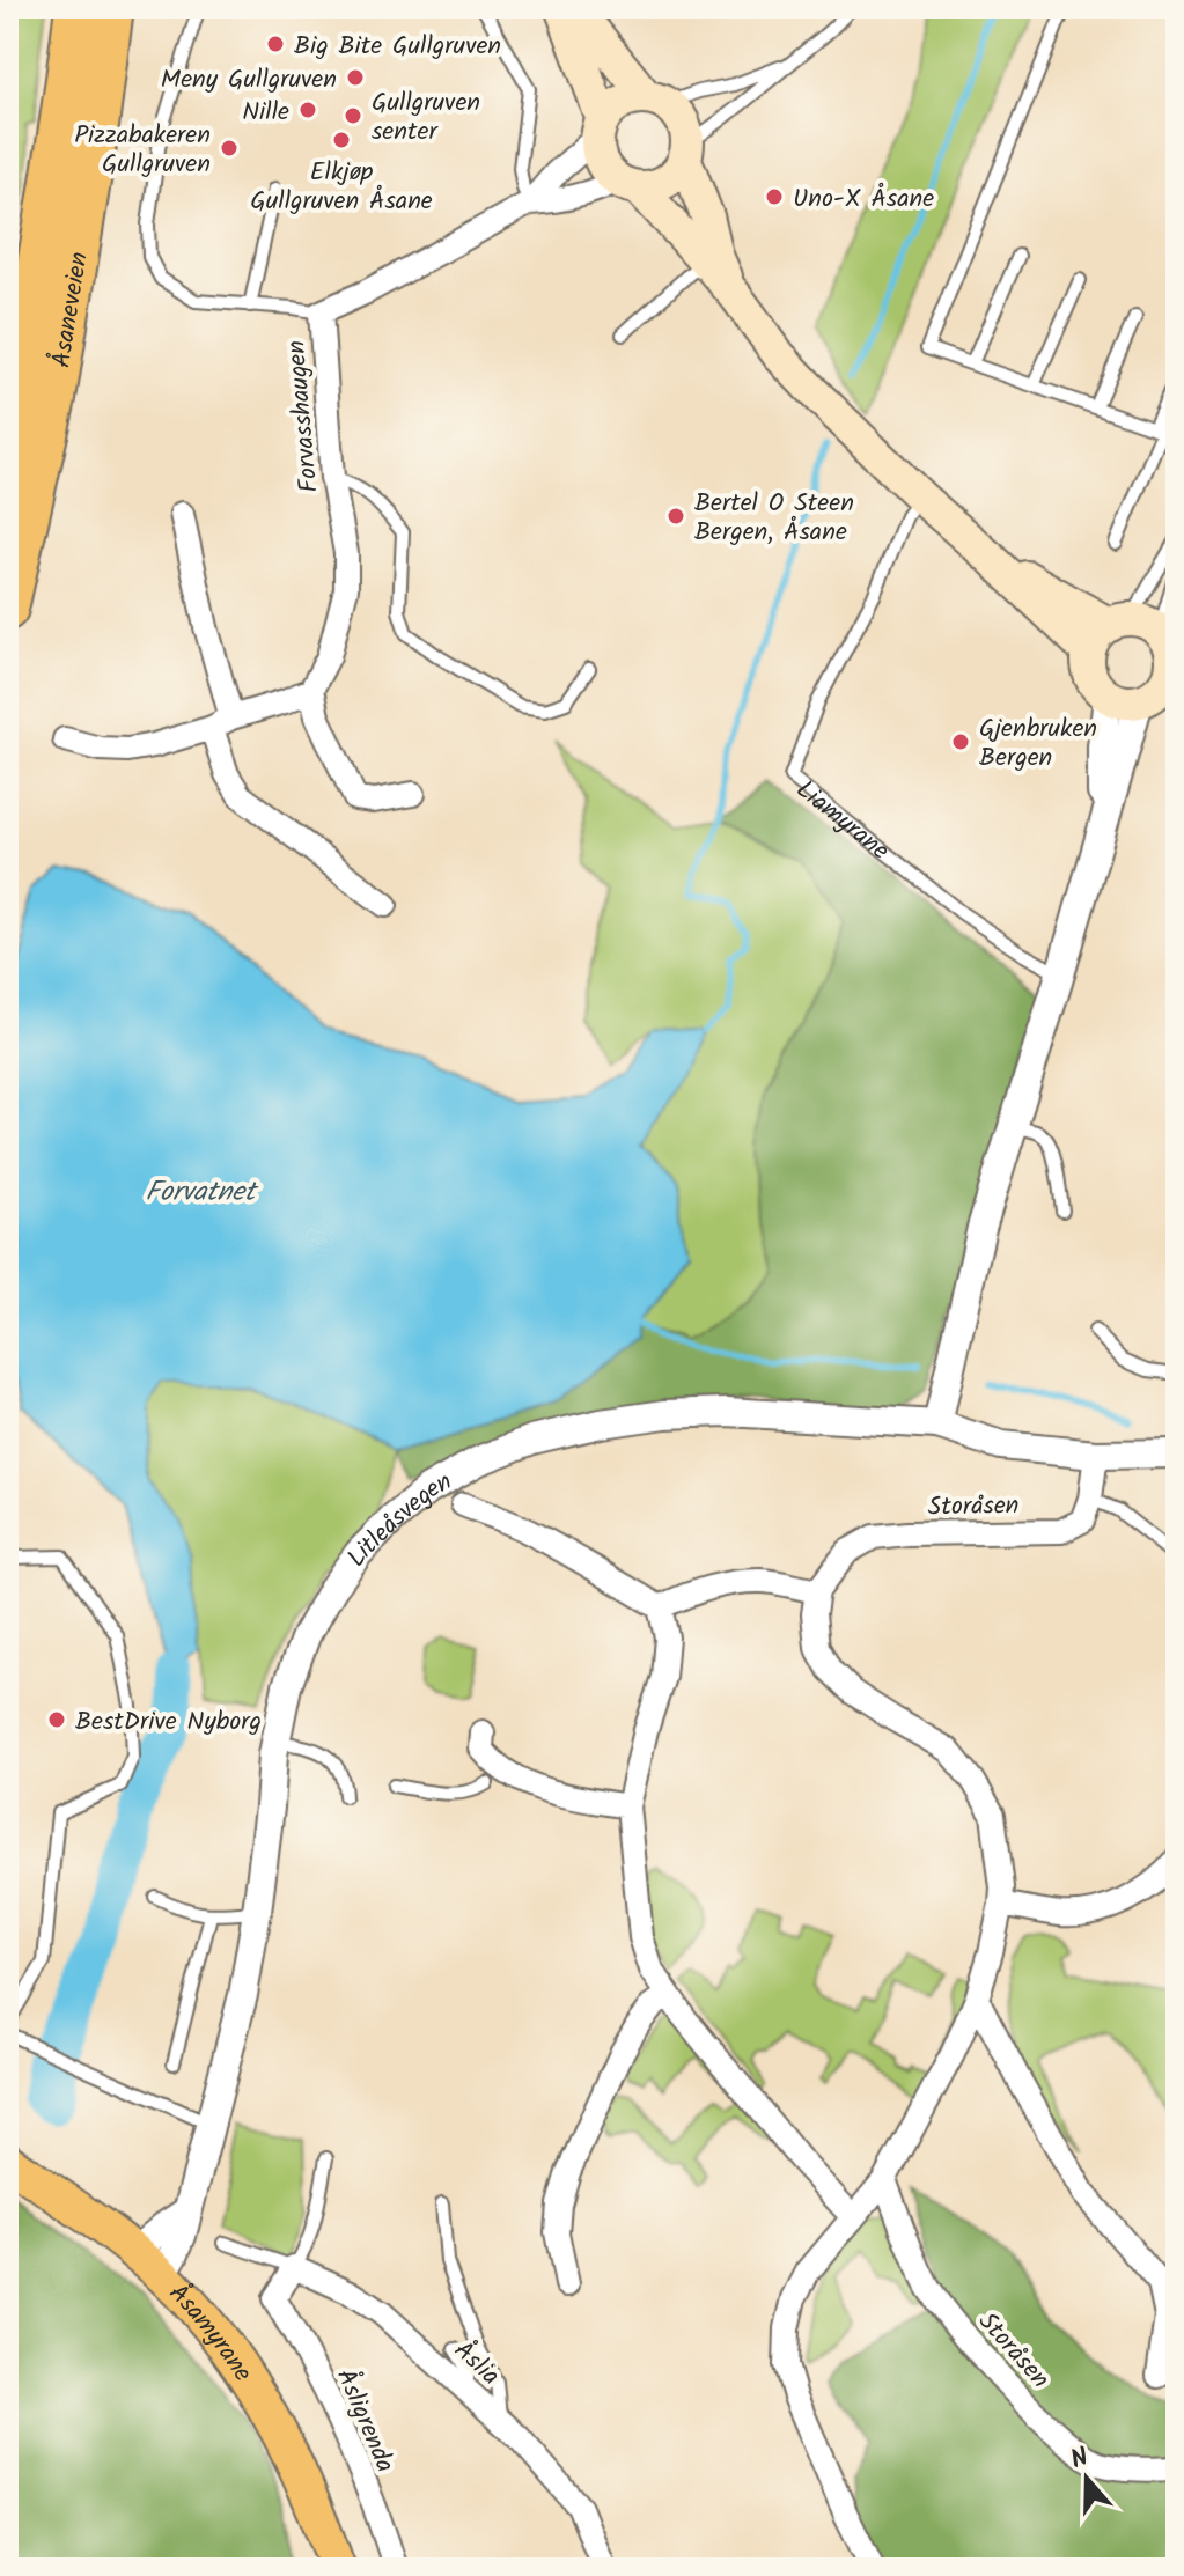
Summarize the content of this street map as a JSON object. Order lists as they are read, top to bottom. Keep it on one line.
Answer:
{"streets":{"highway":["Åsaneveien"],"main road":["Åsamyrane"],"street":["Forvasshaugen","Storåsen","Litleåsvegen","Åslia","Åsligrenda"],"lane":["Liamyrane"]},"crossings":[["Litleåsvegen","Åsamyrane"],["Åslia","Åsligrenda"]],"water":["Forvatnet"],"places":["Big Bite Gullgruven","Meny Gullgruven","Nille","Gullgruven senter","Elkjøp Gullgruven Åsane","Pizzabakeren Gullgruven","Uno-X Åsane","Bertel O Steen Bergen, Åsane","Gjenbruken Bergen","BestDrive Nyborg"],"north":"top"}
